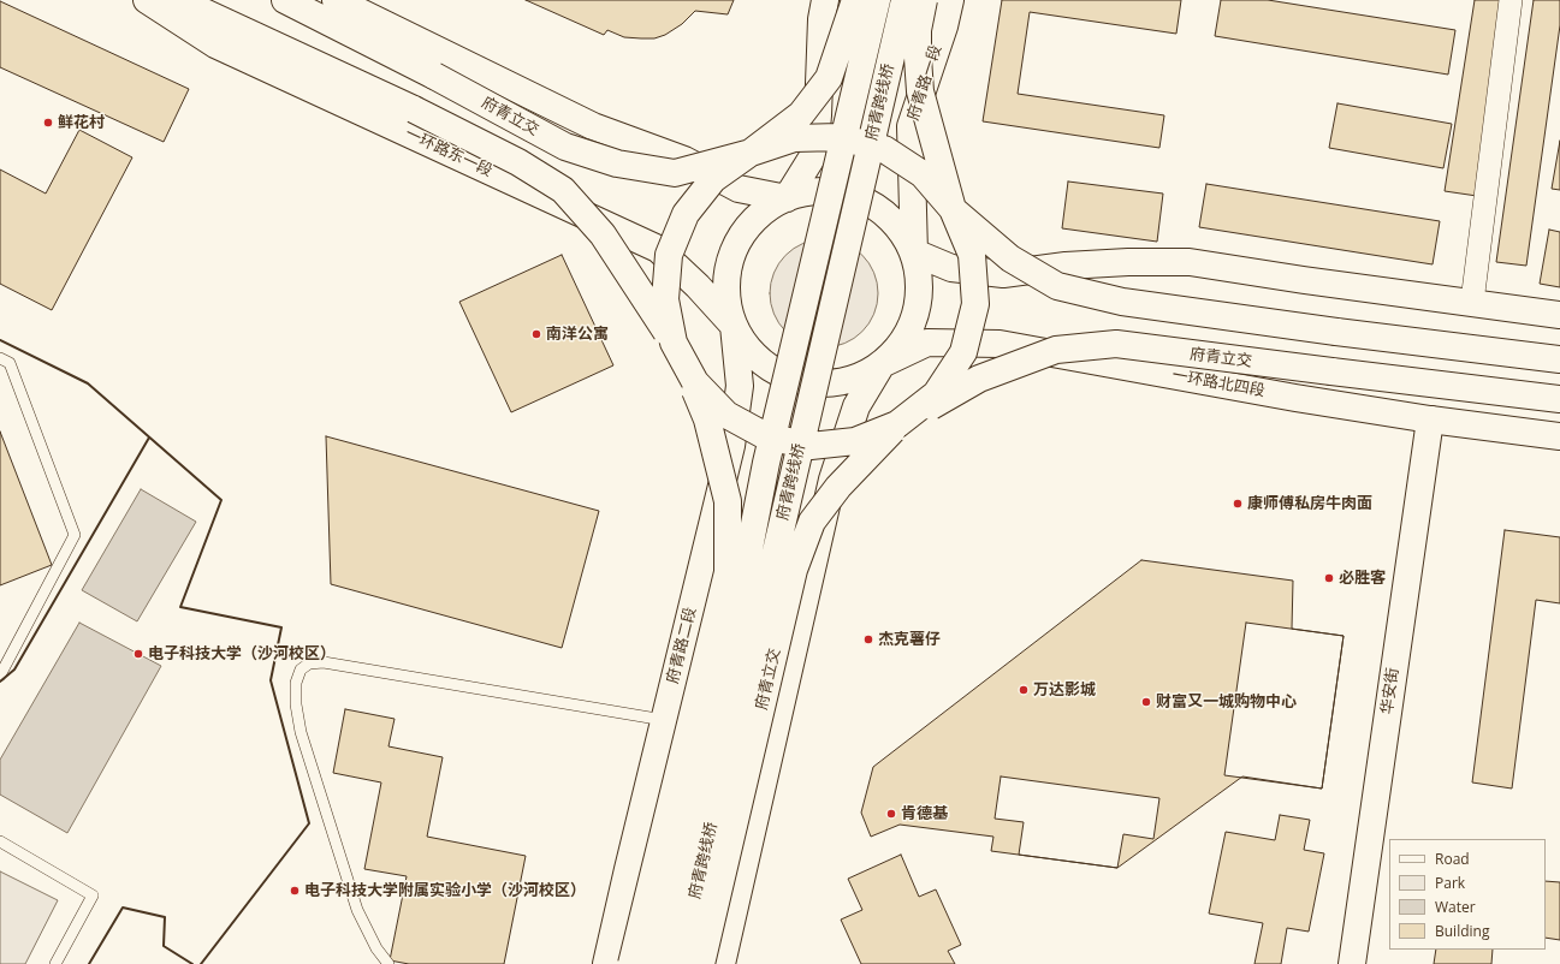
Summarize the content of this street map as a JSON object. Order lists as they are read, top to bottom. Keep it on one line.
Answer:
{"streets":{"main road":["府青路一段","府青跨线桥","府青立交","一环路东一段","一环路北四段","府青路二段","华安街"]},"crossings":[["一环路东一段","府青路二段"],["一环路北四段","华安街"]],"places":["鲜花村","南洋公寓","康师傅私房牛肉面","必胜客","杰克薯仔","电子科技大学（沙河校区）","万达影城","财富又一城购物中心","肯德基","电子科技大学附属实验小学（沙河校区）"],"legend":["Road","Park","Water","Building"]}
